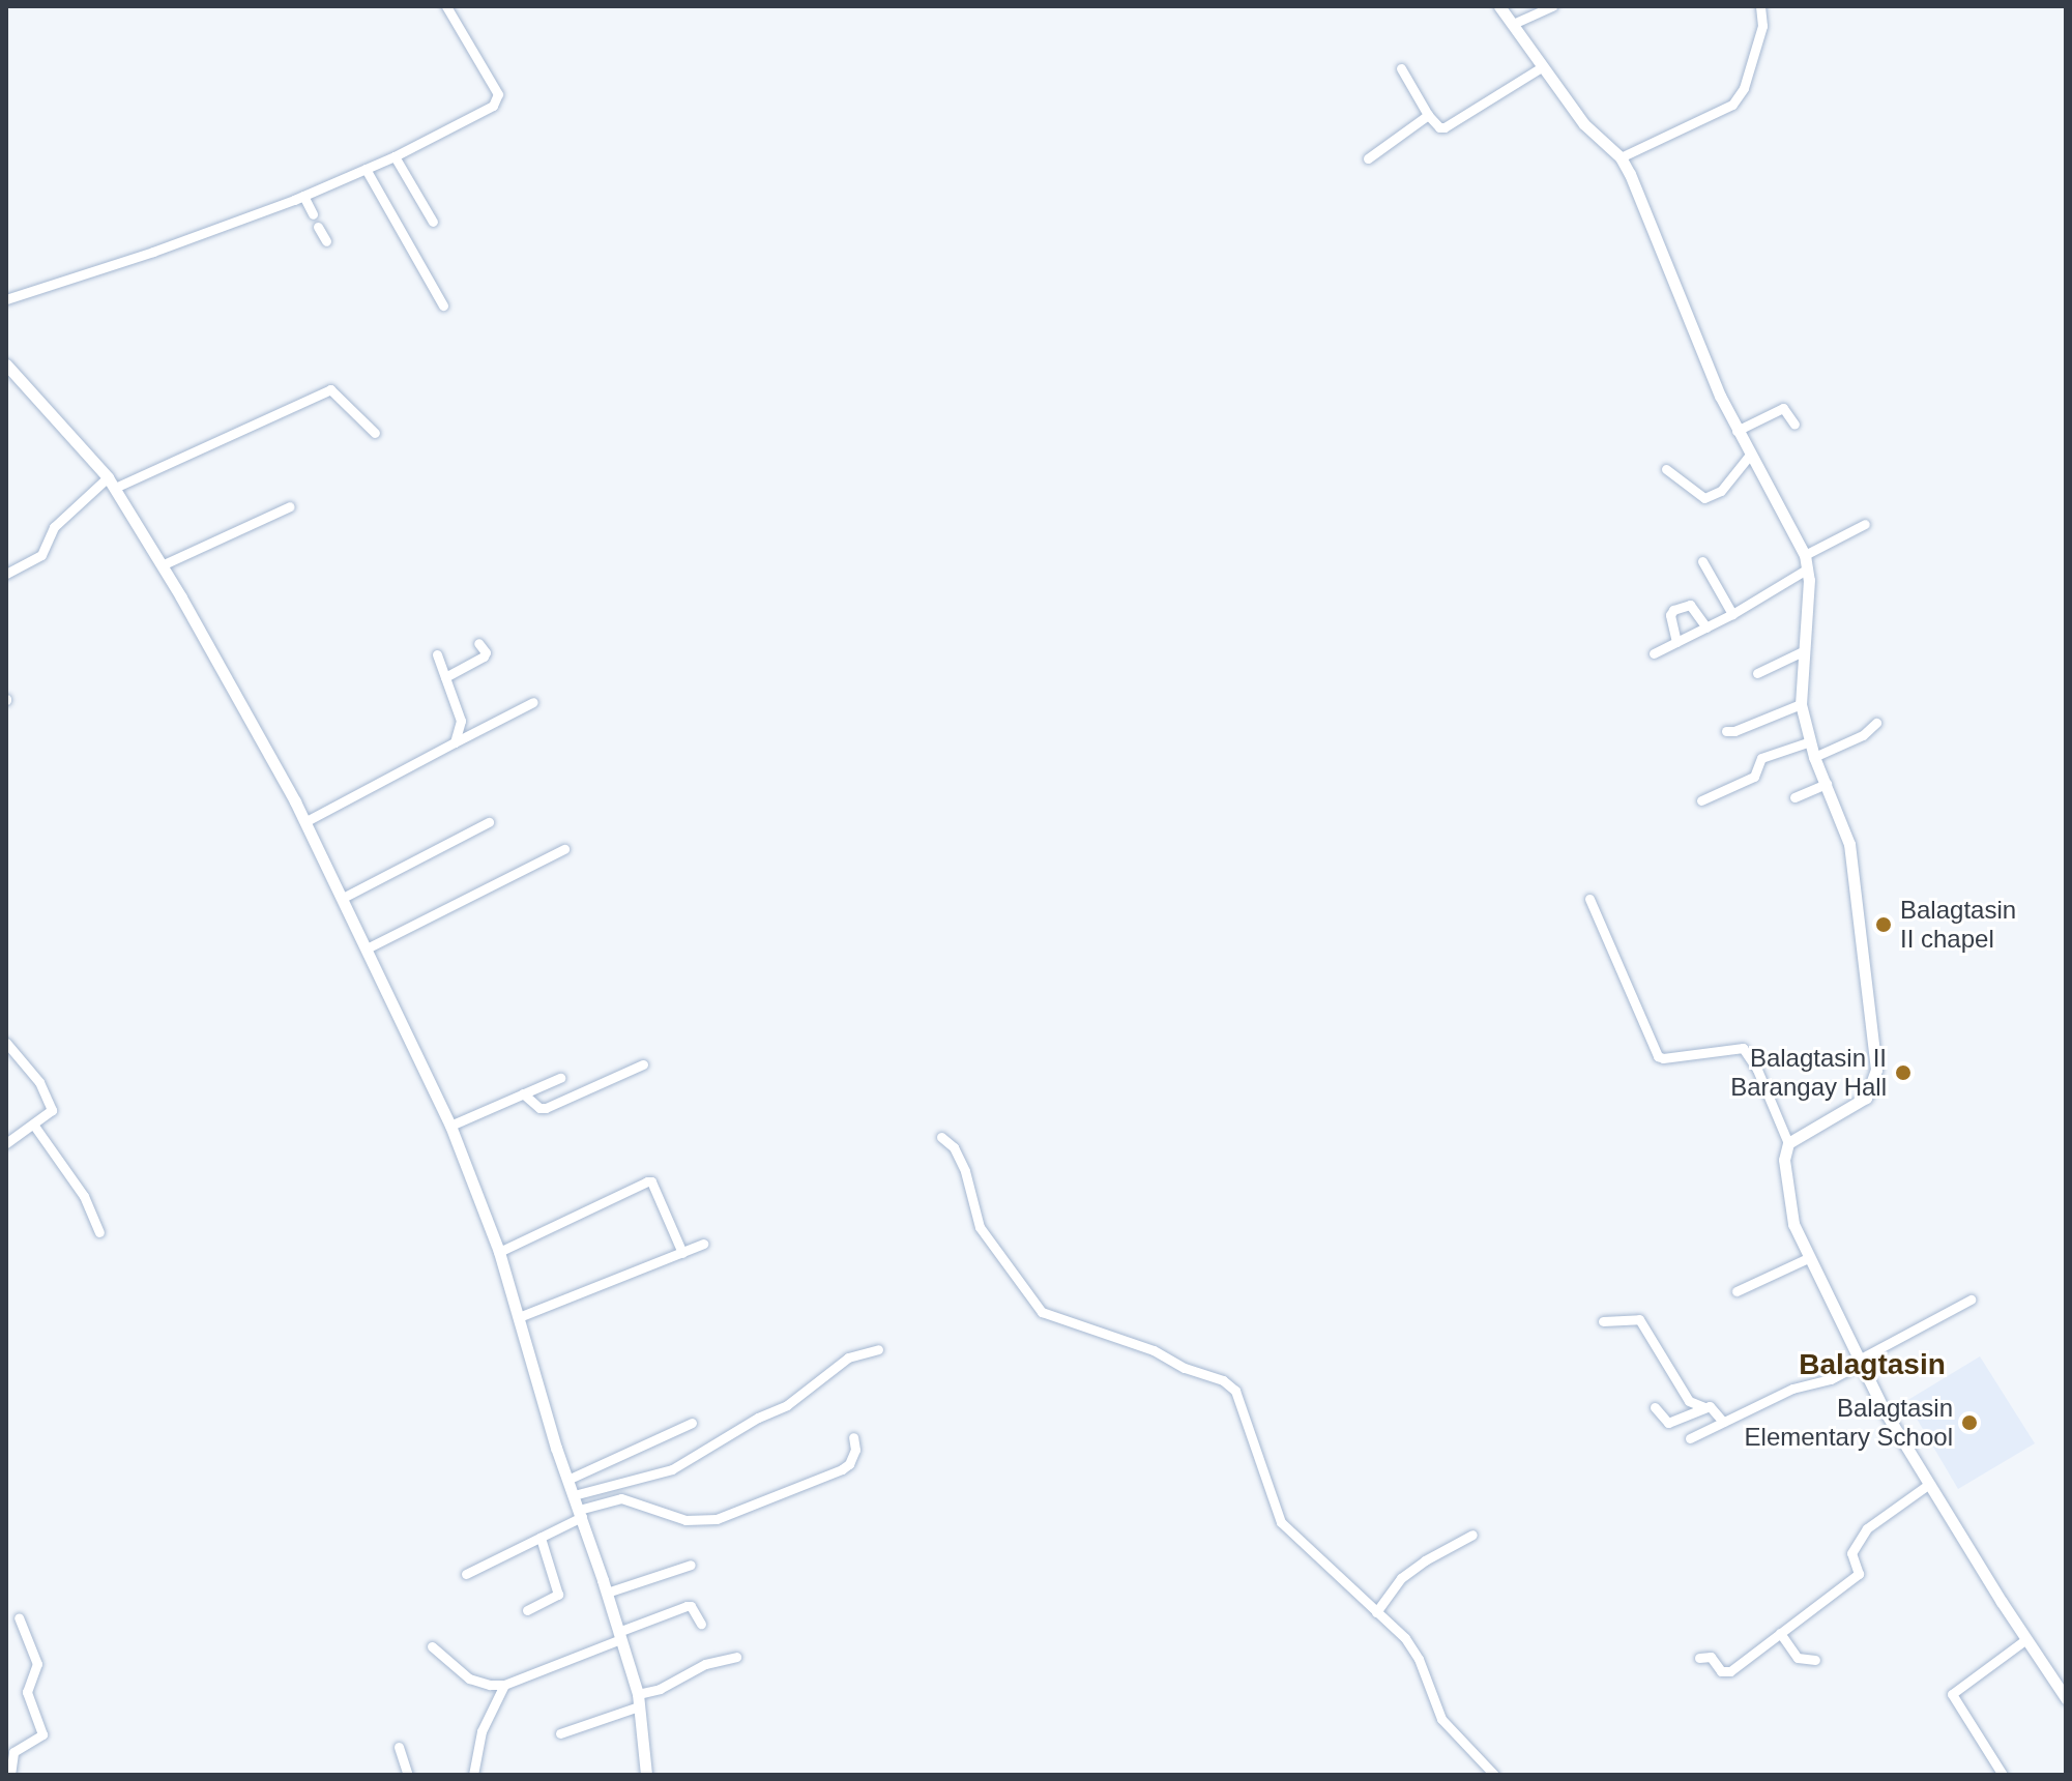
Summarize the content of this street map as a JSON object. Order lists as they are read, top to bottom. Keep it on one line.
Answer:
{"districts":["Balagtasin"],"places":["Balagtasin II chapel","Balagtasin II Barangay Hall","Balagtasin Elementary School"]}
